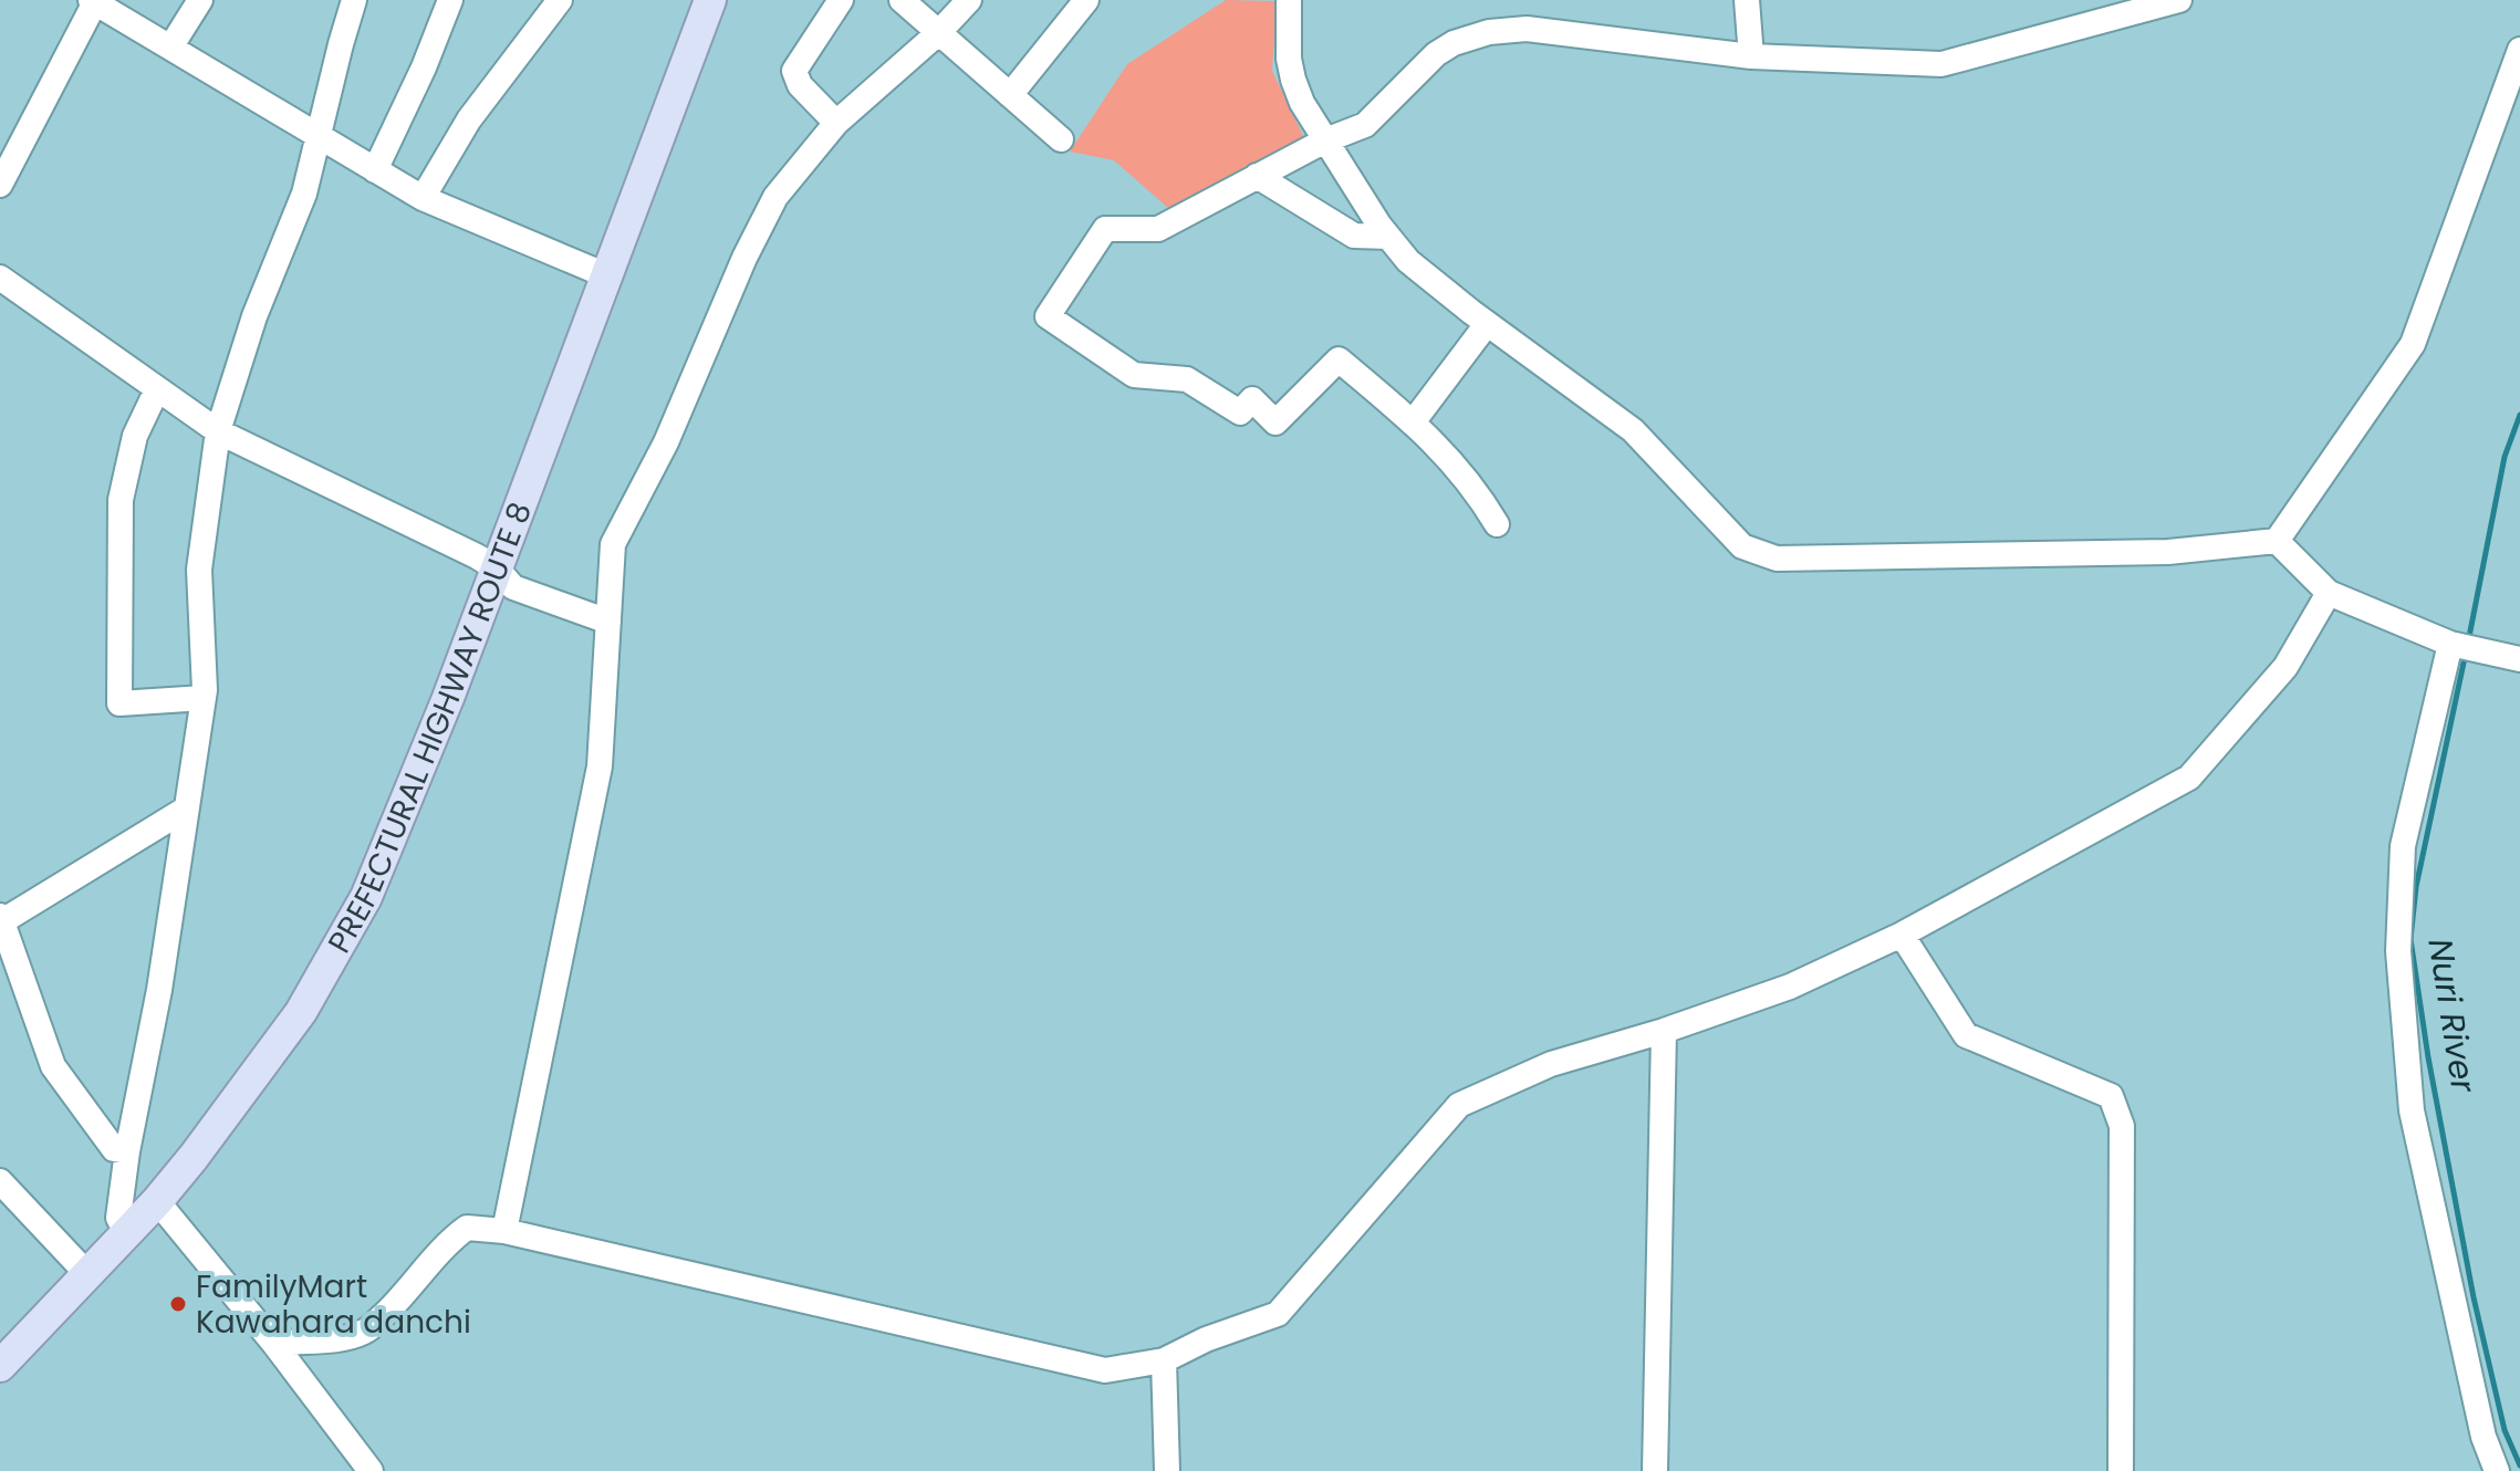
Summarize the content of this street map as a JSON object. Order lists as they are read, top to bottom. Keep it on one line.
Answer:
{"streets":{"main road":["PREFECTURAL HIGHWAY ROUTE 8"]},"water":["Nuri River"],"places":["FamilyMart Kawahara danchi"]}
